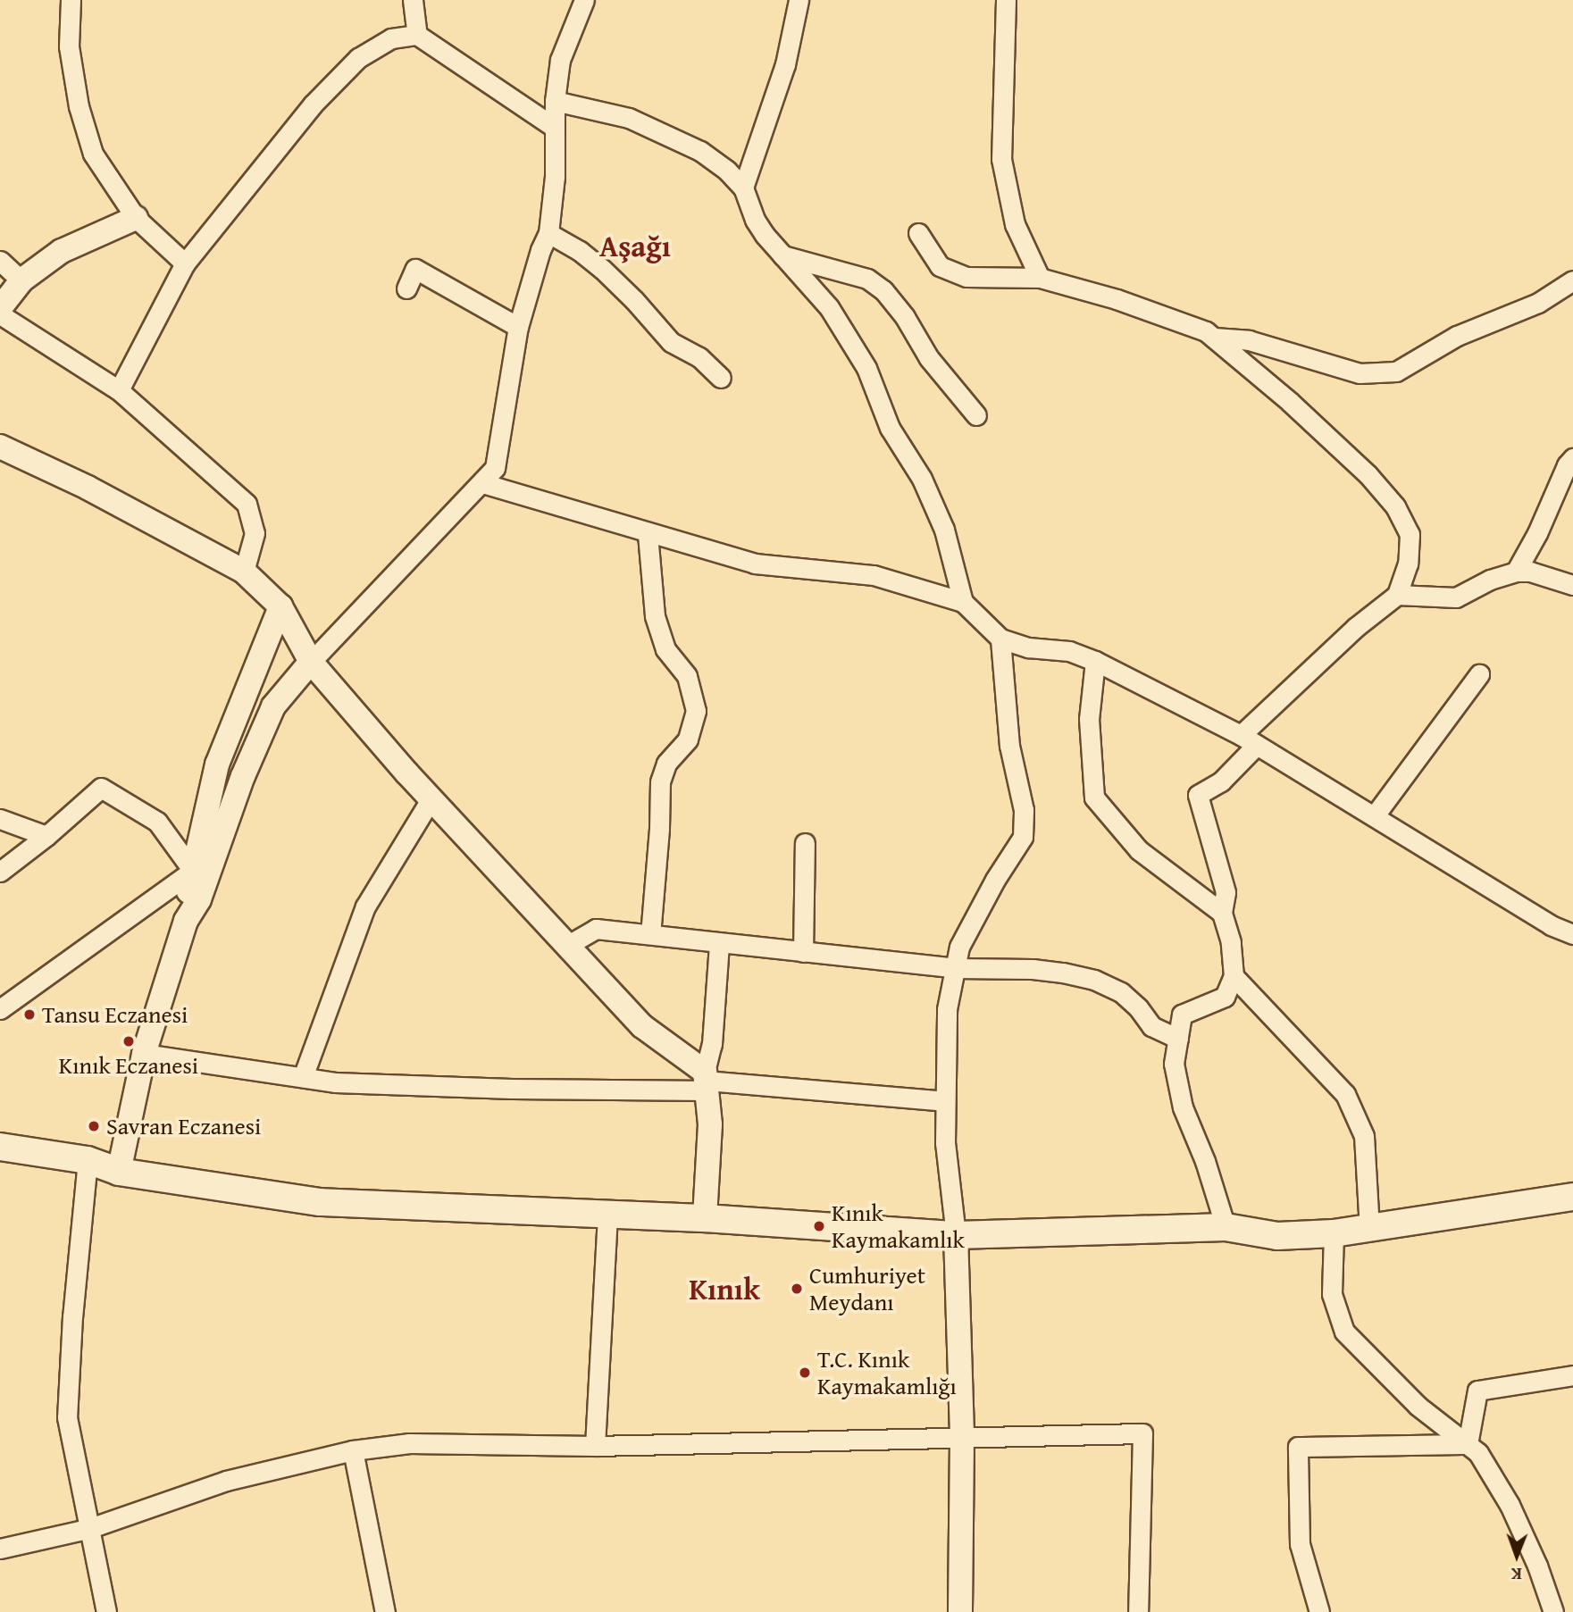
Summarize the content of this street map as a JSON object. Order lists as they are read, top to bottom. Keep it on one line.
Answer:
{"districts":["Aşağı","Kınık"],"places":["Tansu Eczanesi","Kınık Eczanesi","Savran Eczanesi","Kınık Kaymakamlık","Cumhuriyet Meydanı","T.C. Kınık Kaymakamlığı"],"north":"bottom"}
